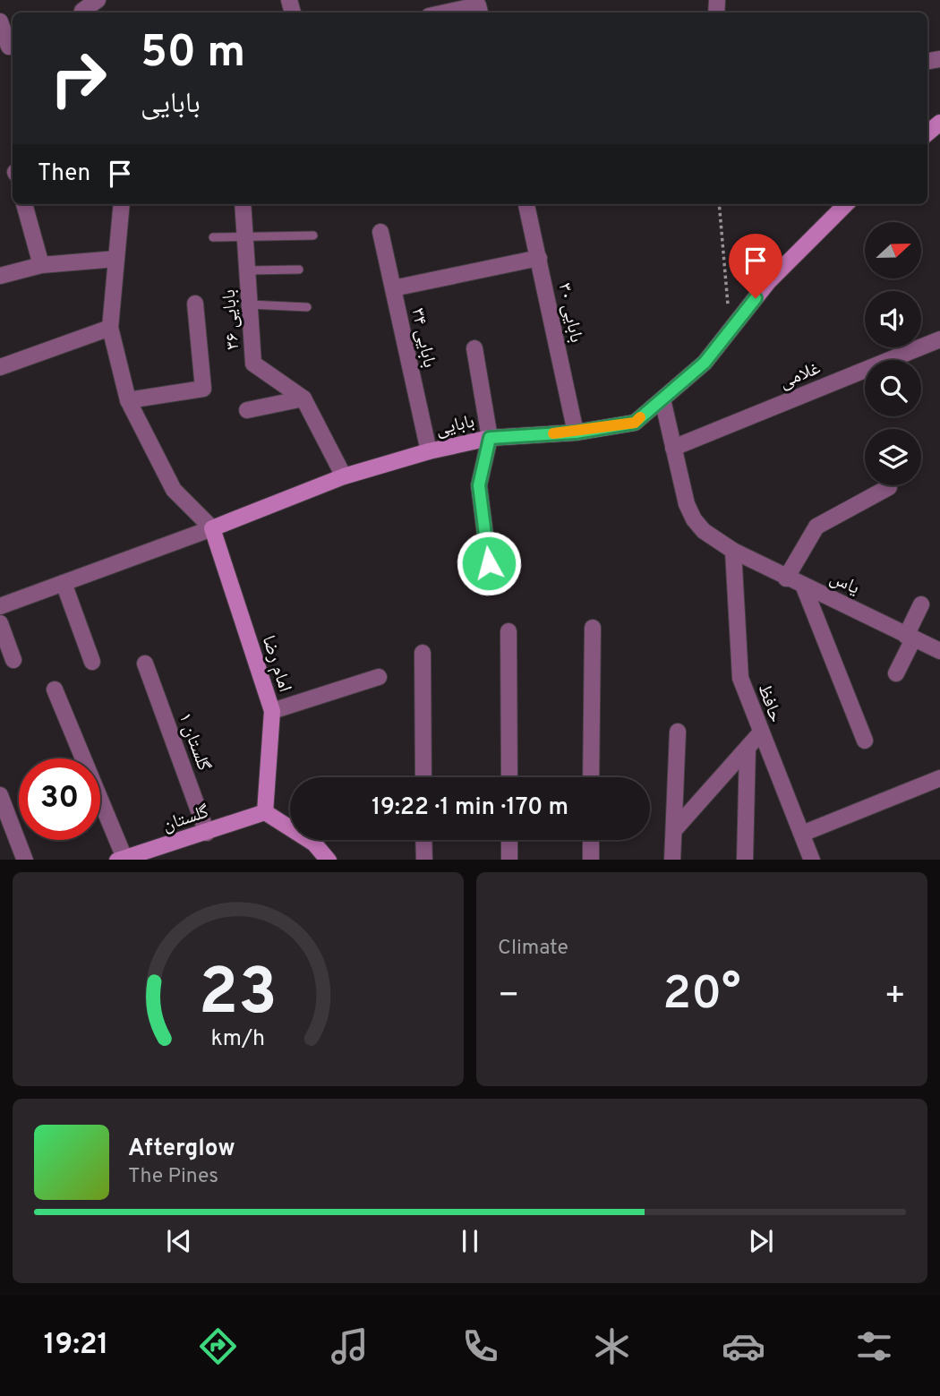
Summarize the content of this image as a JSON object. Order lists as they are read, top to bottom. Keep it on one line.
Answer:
{"streets":{"street":["بابایی ۳۰","بابایی ۳۶","بابایی ۳۴","غلامی","بابایی","یاس","امام رضا","حافظ","گلستان ۱","گلستان"]},"crossings":[["بابایی ۳۰","بابایی"],["بابایی ۳۶","بابایی"],["بابایی ۳۴","بابایی"],["غلامی","یاس"],["بابایی","یاس"],["بابایی","امام رضا"],["یاس","حافظ"],["امام رضا","گلستان"],["گلستان ۱","گلستان"]],"north":"right","page":{"turn":["50 m","بابایی"],"then":"Then","limit":"30","trip":"19:22 · 1 min · 170 m","tile":"Climate","heat":["−","20°","+"],"song":["Afterglow","The Pines"],"tabs":"19:21","gauge":["23","km/h"]}}
